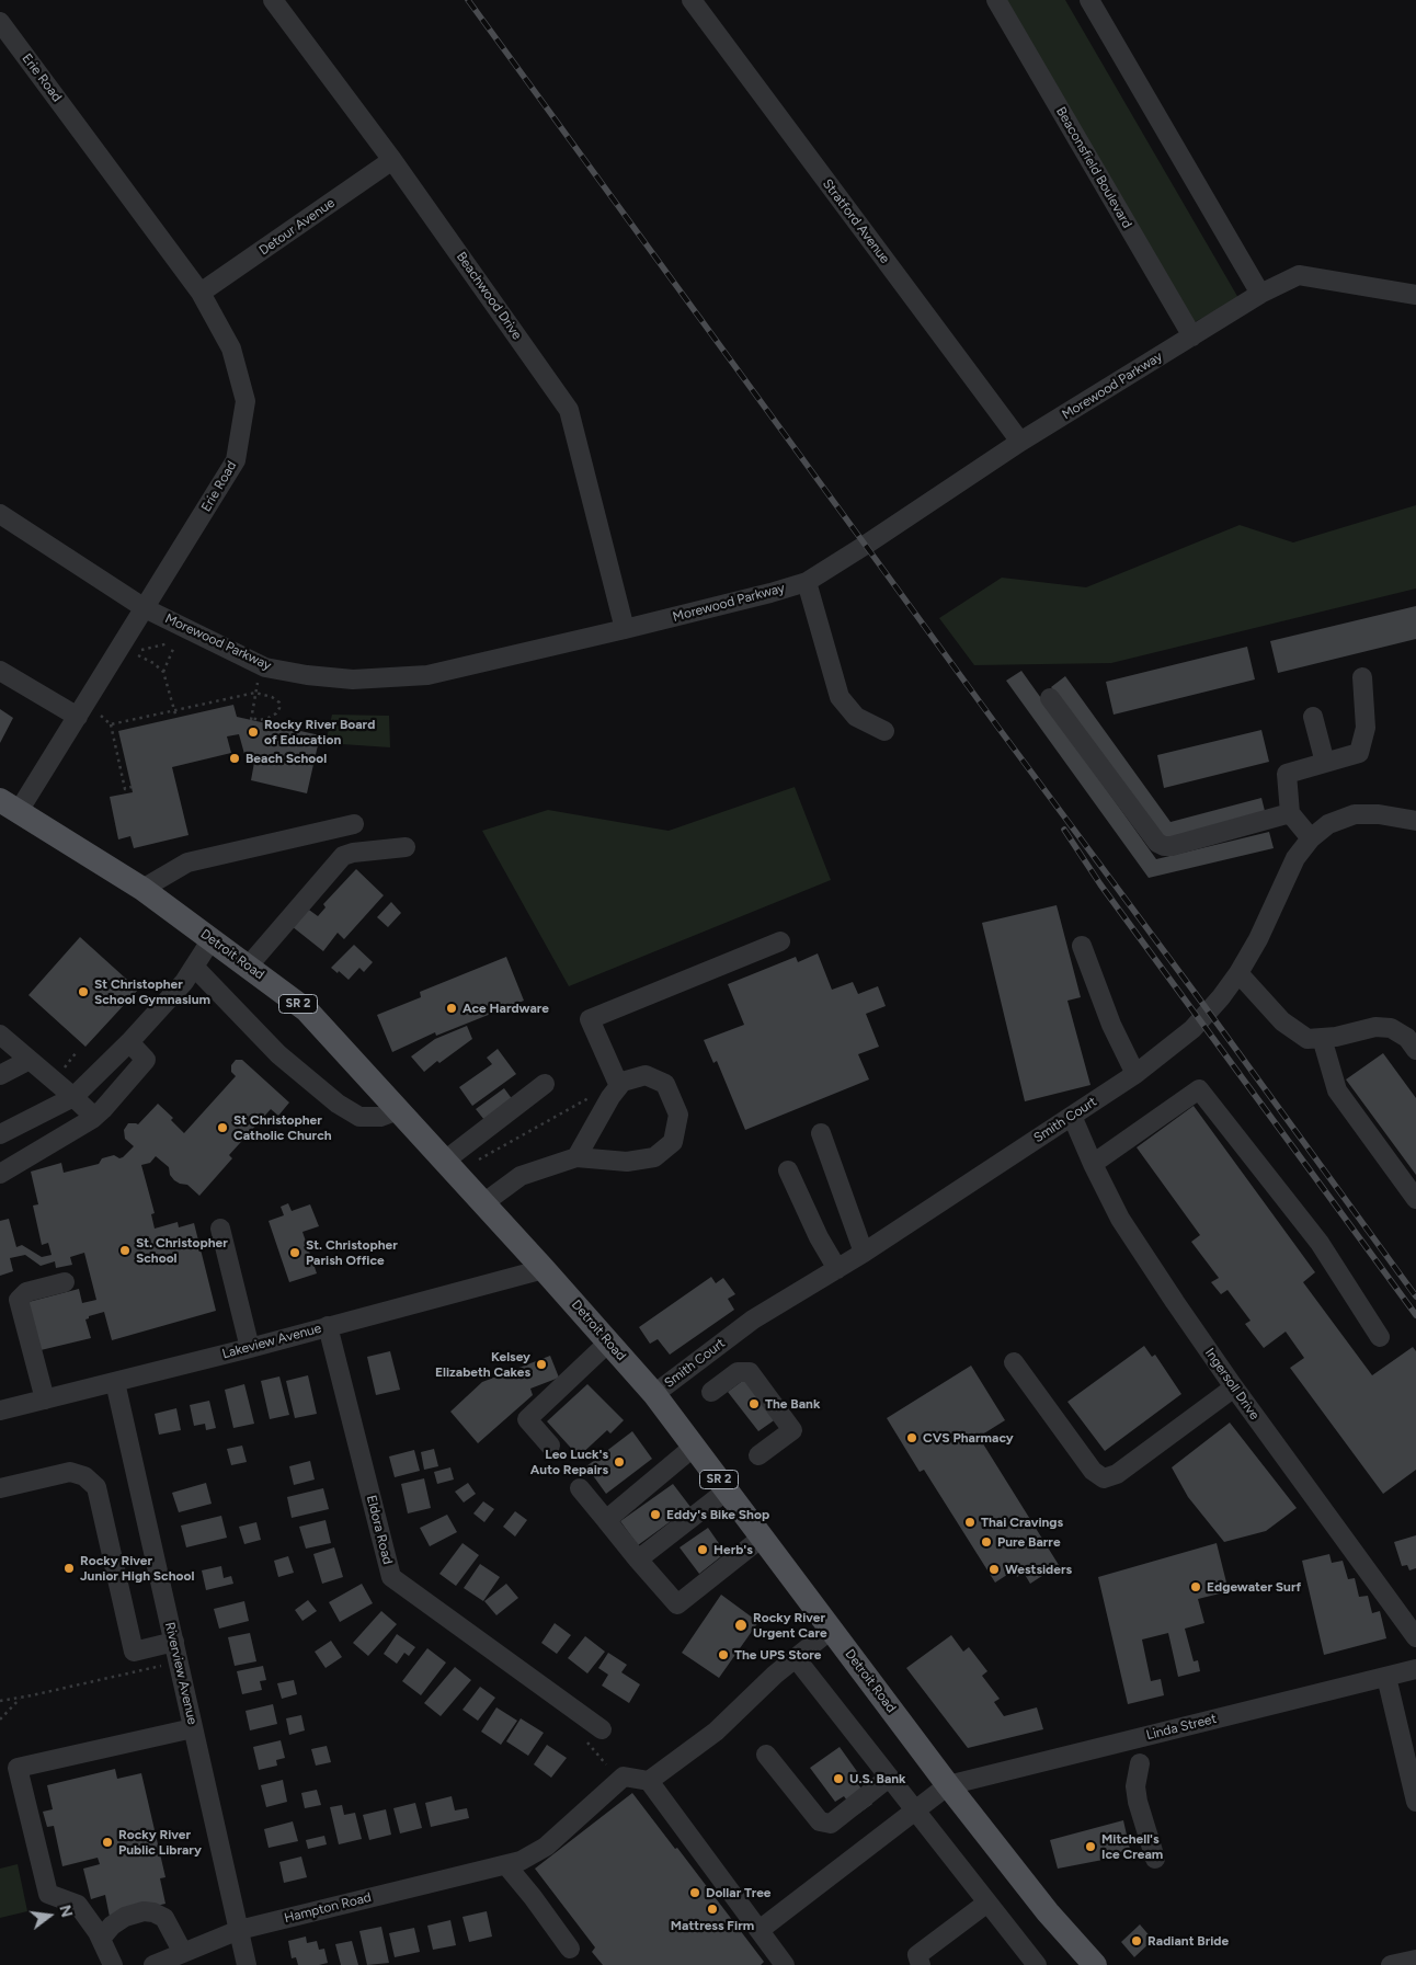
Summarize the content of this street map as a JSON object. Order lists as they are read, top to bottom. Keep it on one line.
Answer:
{"streets":{"main road":["Detroit Road","SR 2"],"street":["Erie Road","Beaconsfield Boulevard","Stratford Avenue","Detour Avenue","Beachwood Drive","Morewood Parkway","Smith Court","Lakeview Avenue","Ingersoll Drive","Eldora Road","Riverview Avenue","Linda Street","Hampton Road"]},"crossings":[["Erie Road","Detour Avenue"],["Erie Road","Morewood Parkway"],["Erie Road","Detroit Road"],["Beaconsfield Boulevard","Morewood Parkway"],["Stratford Avenue","Morewood Parkway"],["Detour Avenue","Beachwood Drive"],["Beachwood Drive","Morewood Parkway"],["Detroit Road","Smith Court"],["Detroit Road","Lakeview Avenue"],["Detroit Road","Linda Street"],["Smith Court","Ingersoll Drive"],["Lakeview Avenue","Eldora Road"],["Lakeview Avenue","Riverview Avenue"],["Riverview Avenue","Hampton Road"]],"places":["Rocky River Board of Education","Beach School","St Christopher School Gymnasium","Ace Hardware","St Christopher Catholic Church","St. Christopher School","St. Christopher Parish Office","Kelsey Elizabeth Cakes","The Bank","CVS Pharmacy","Leo Luck's Auto Repairs","Eddy's Bike Shop","Thai Cravings","Pure Barre","Herb's","Rocky River Junior High School","Westsiders","Edgewater Surf","Rocky River Urgent Care","The UPS Store","U.S. Bank","Rocky River Public Library","Mitchell's Ice Cream","Dollar Tree","Mattress Firm","Radiant Bride"],"north":"right"}
